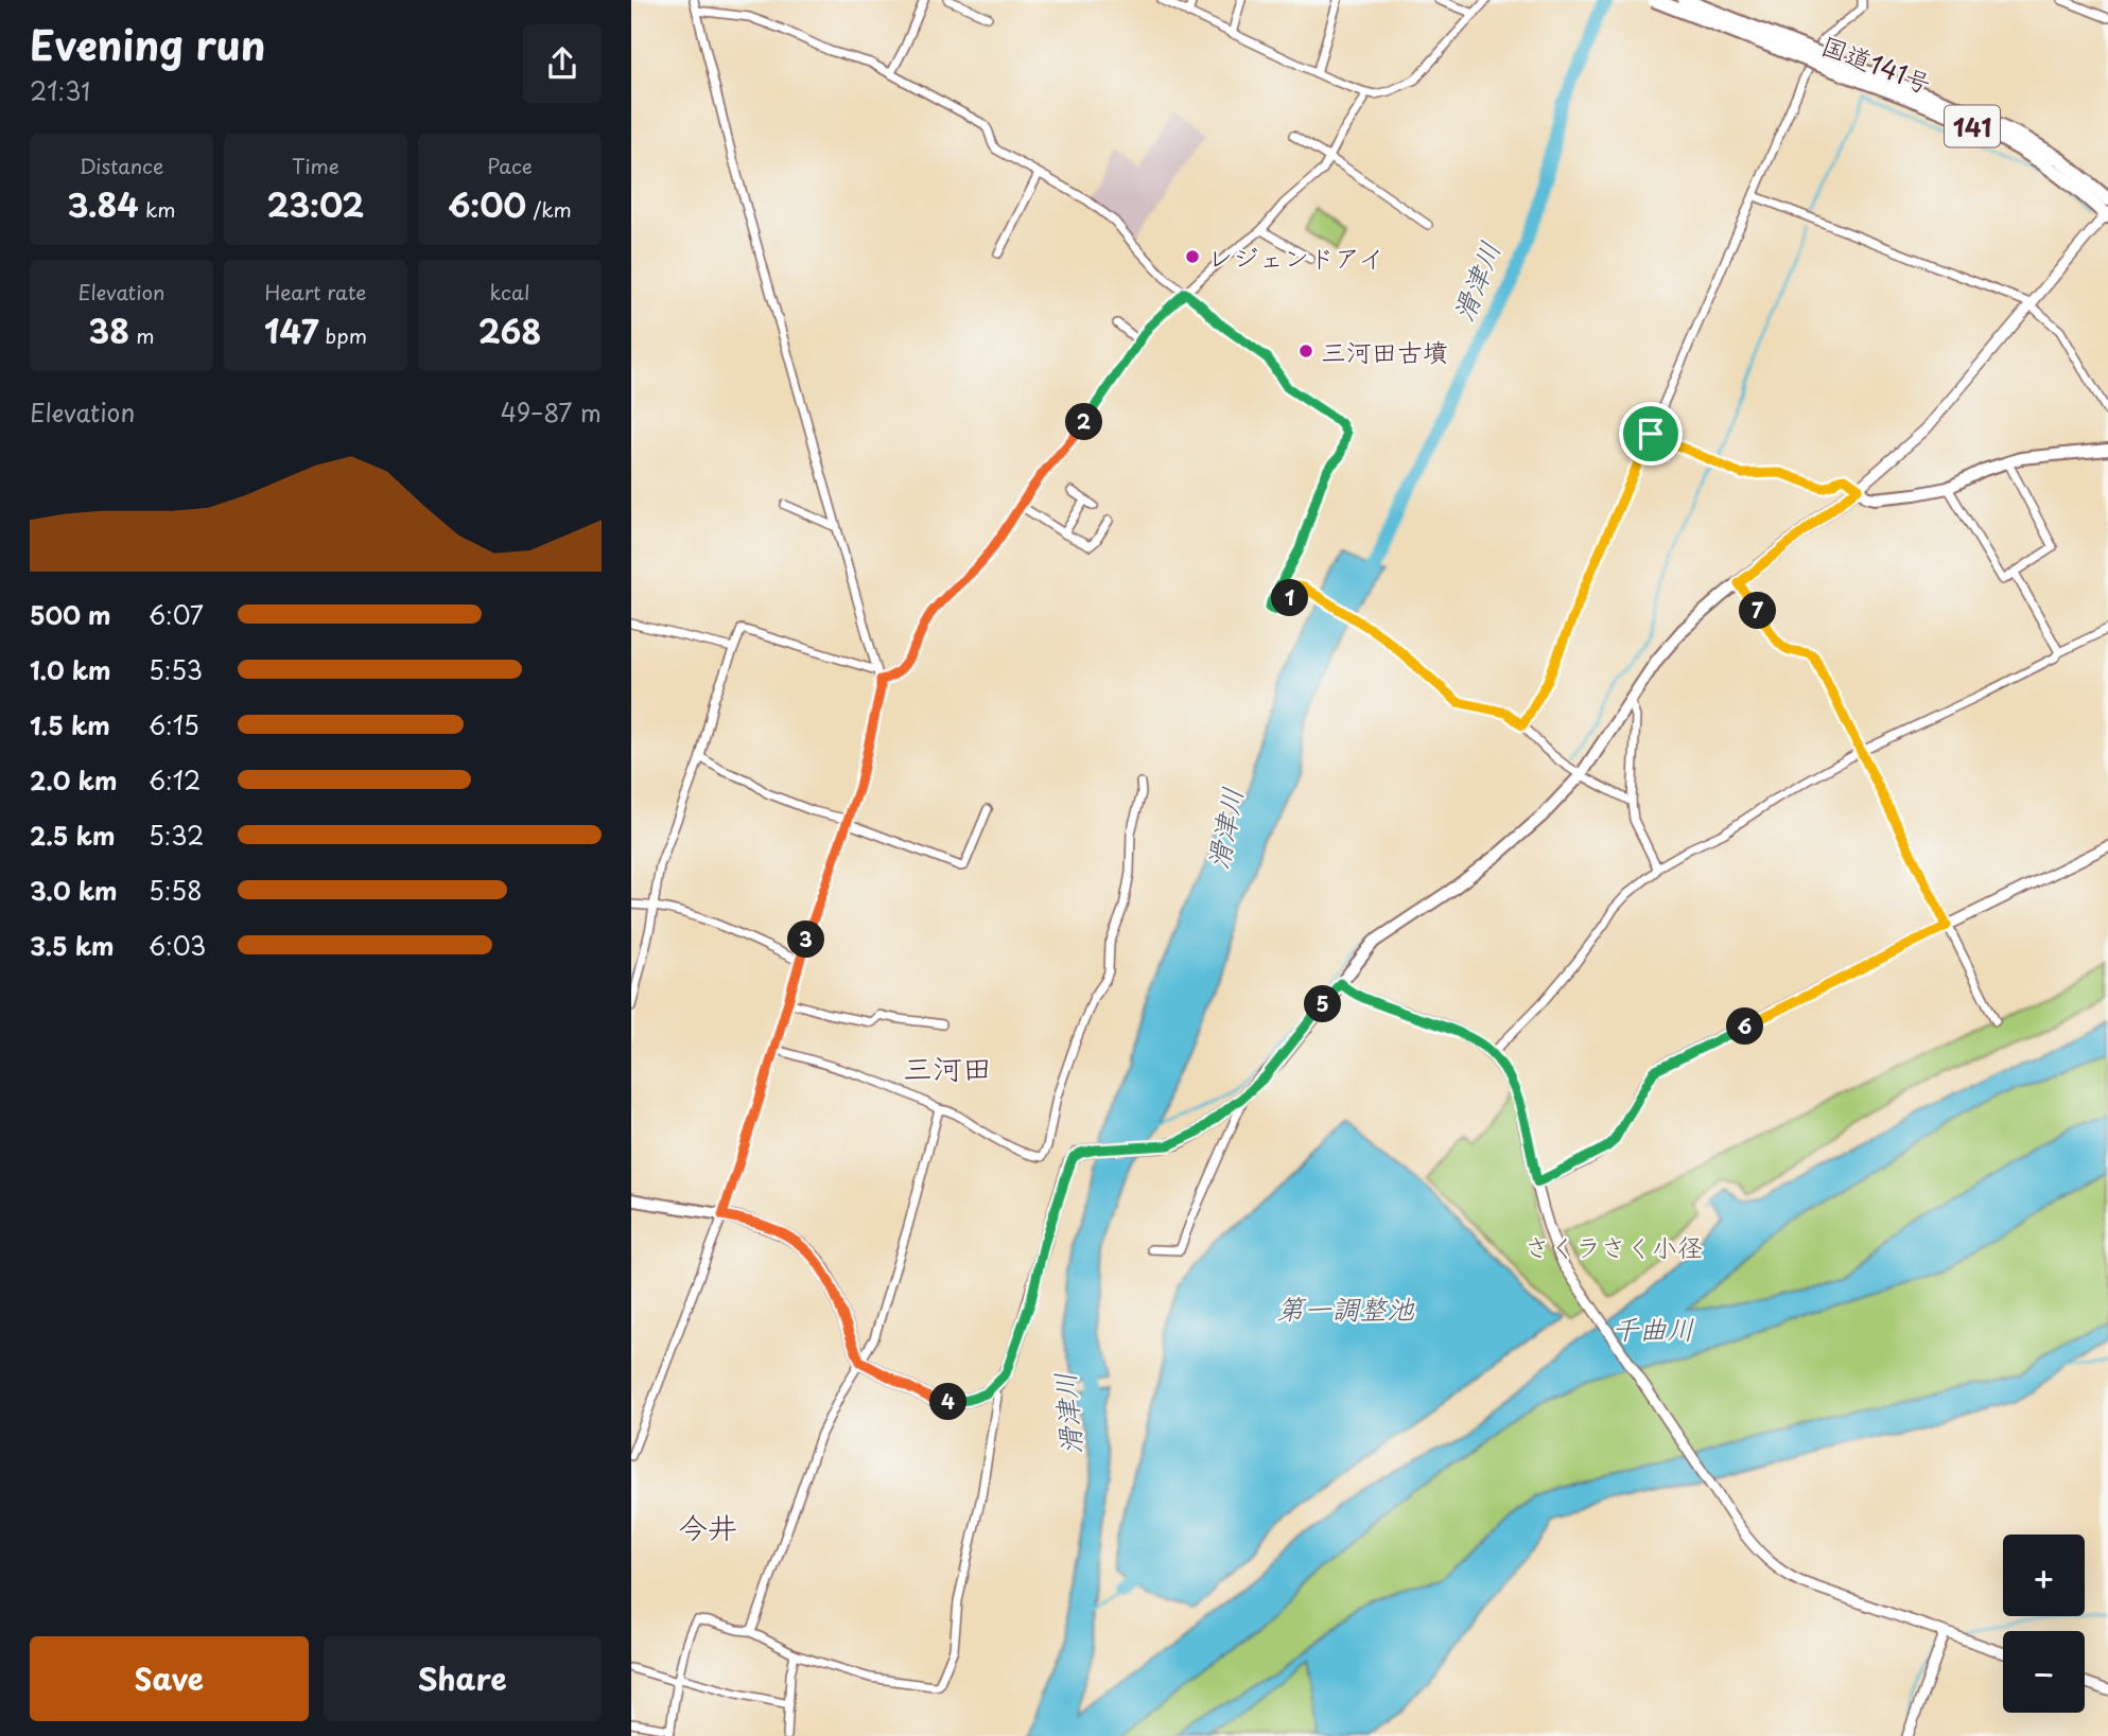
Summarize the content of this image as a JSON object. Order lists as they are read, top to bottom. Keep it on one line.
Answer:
{"streets":{"highway":["国道141号","141"]},"districts":["三河田","今井"],"water":["滑津川","第一調整池","千曲川"],"parks":["さくラさく小径"],"places":["レジェンドアイ","三河田古墳"],"page":{"heading":["Evening run","21:31"],"stats":[["Distance","3.84 km"],["Time","23:02"],["Pace","6:00 /km"],["Elevation","38 m"],["Heart rate","147 bpm"],["kcal","268"]],"chart":["Elevation","49–87 m"],"pins":["2","1","7","3","5","6","4"],"list":[{"name":"500 m","note":"6:07"},{"name":"1.0 km","note":"5:53"},{"name":"1.5 km","note":"6:15"},{"name":"2.0 km","note":"6:12"},{"name":"2.5 km","note":"5:32"},{"name":"3.0 km","note":"5:58"},{"name":"3.5 km","note":"6:03"}],"map_buttons":["+","−"],"buttons":["Save","Share"]}}
